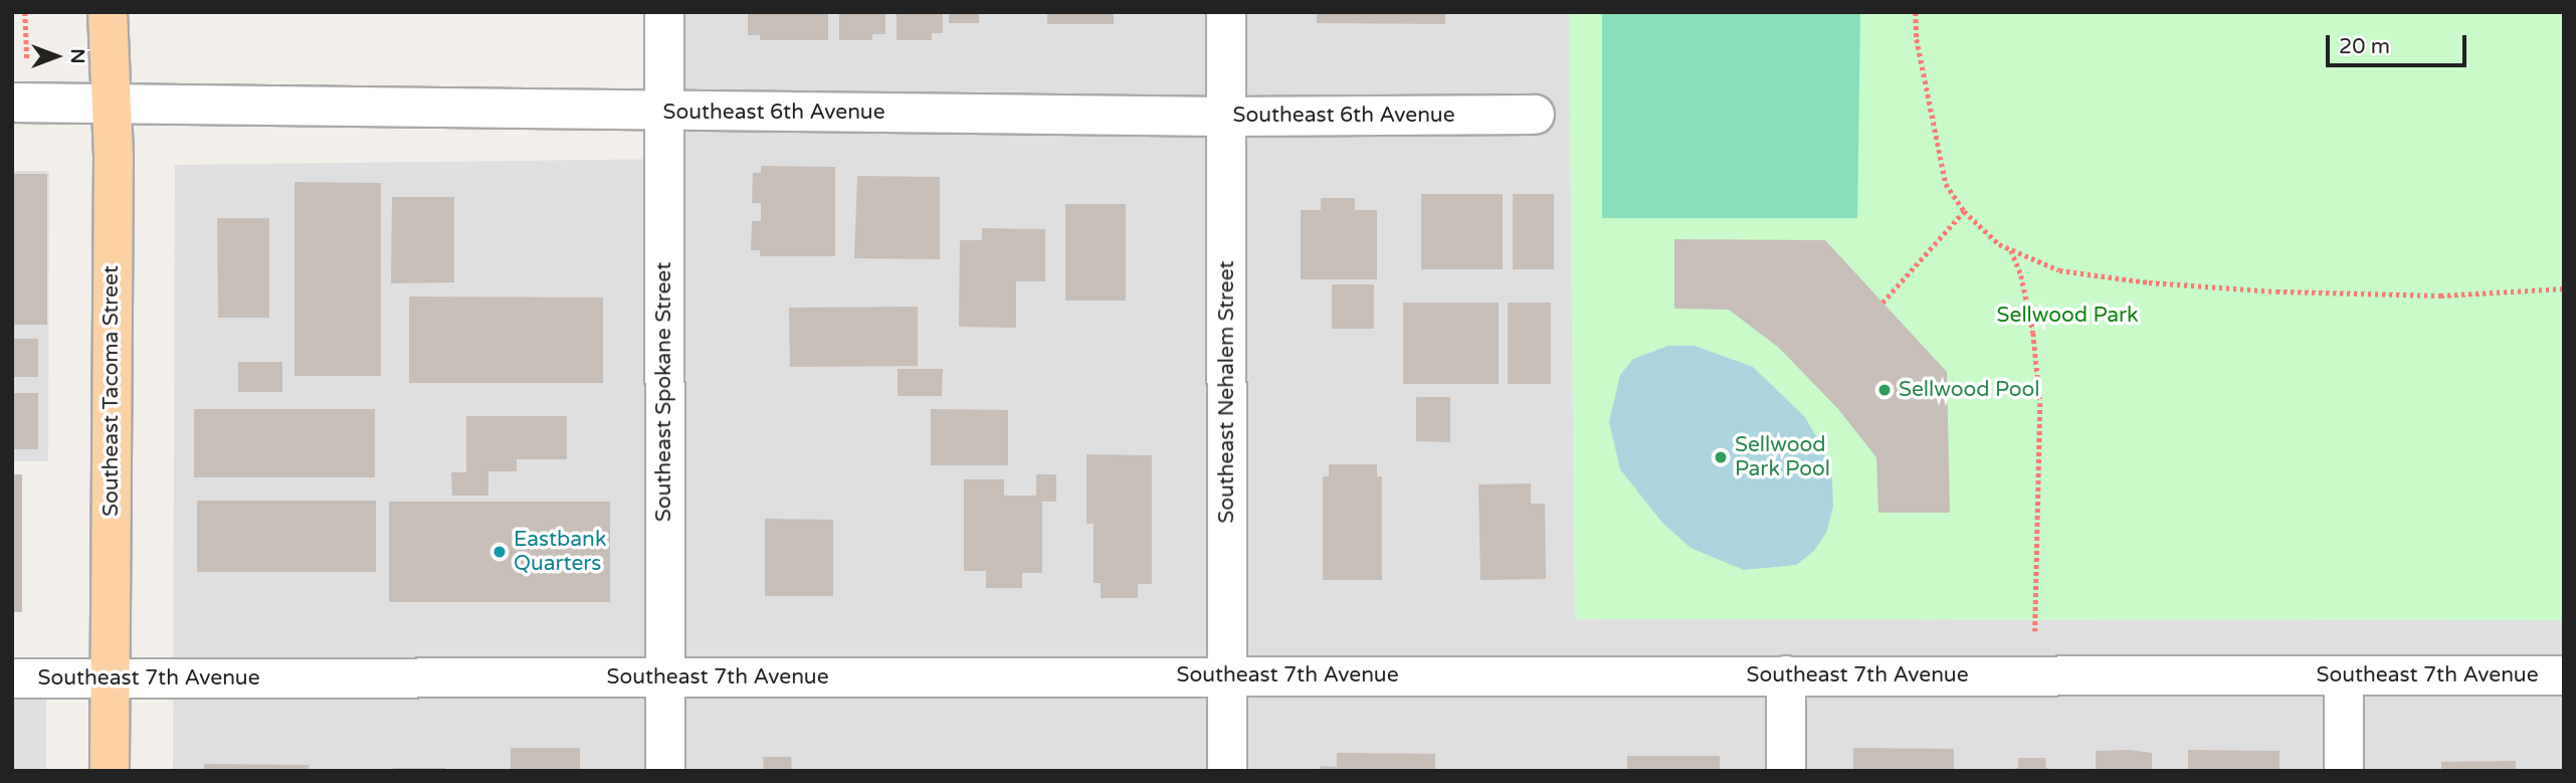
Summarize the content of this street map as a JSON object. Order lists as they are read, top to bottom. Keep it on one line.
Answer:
{"streets":{"main road":["Southeast Tacoma Street"],"street":["Southeast 6th Avenue","Southeast Spokane Street","Southeast Nehalem Street","Southeast 7th Avenue"]},"crossings":[["Southeast 6th Avenue","Southeast Tacoma Street"],["Southeast 6th Avenue","Southeast Spokane Street"],["Southeast 6th Avenue","Southeast Nehalem Street"],["Southeast Tacoma Street","Southeast 7th Avenue"],["Southeast Spokane Street","Southeast 7th Avenue"],["Southeast Nehalem Street","Southeast 7th Avenue"]],"parks":["Sellwood Park"],"places":["Sellwood Pool","Sellwood Park Pool","Eastbank Quarters"],"scale_bar":"20 m","north":"right"}
